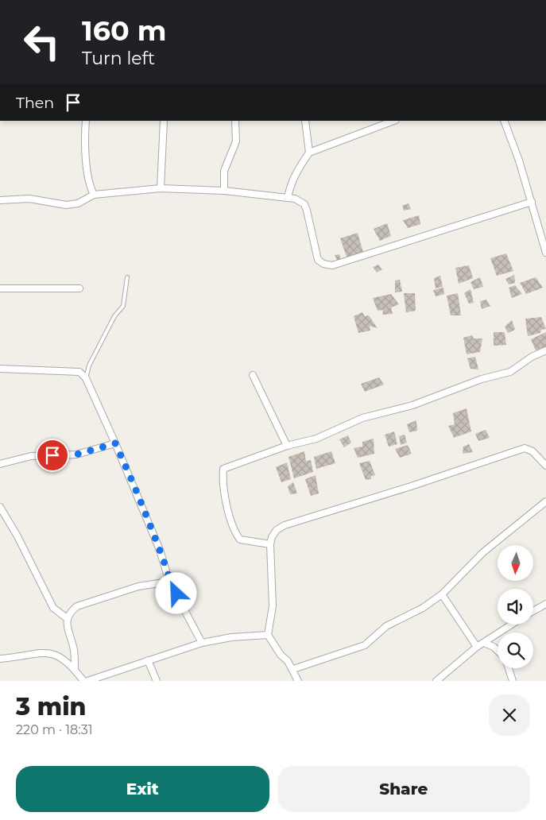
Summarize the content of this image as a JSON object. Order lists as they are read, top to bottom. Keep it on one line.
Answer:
{"north":"bottom","page":{"turn":["160 m","Turn left"],"then":"Then","heading":["3 min","220 m · 18:31"],"buttons":["Exit","Share"]}}
